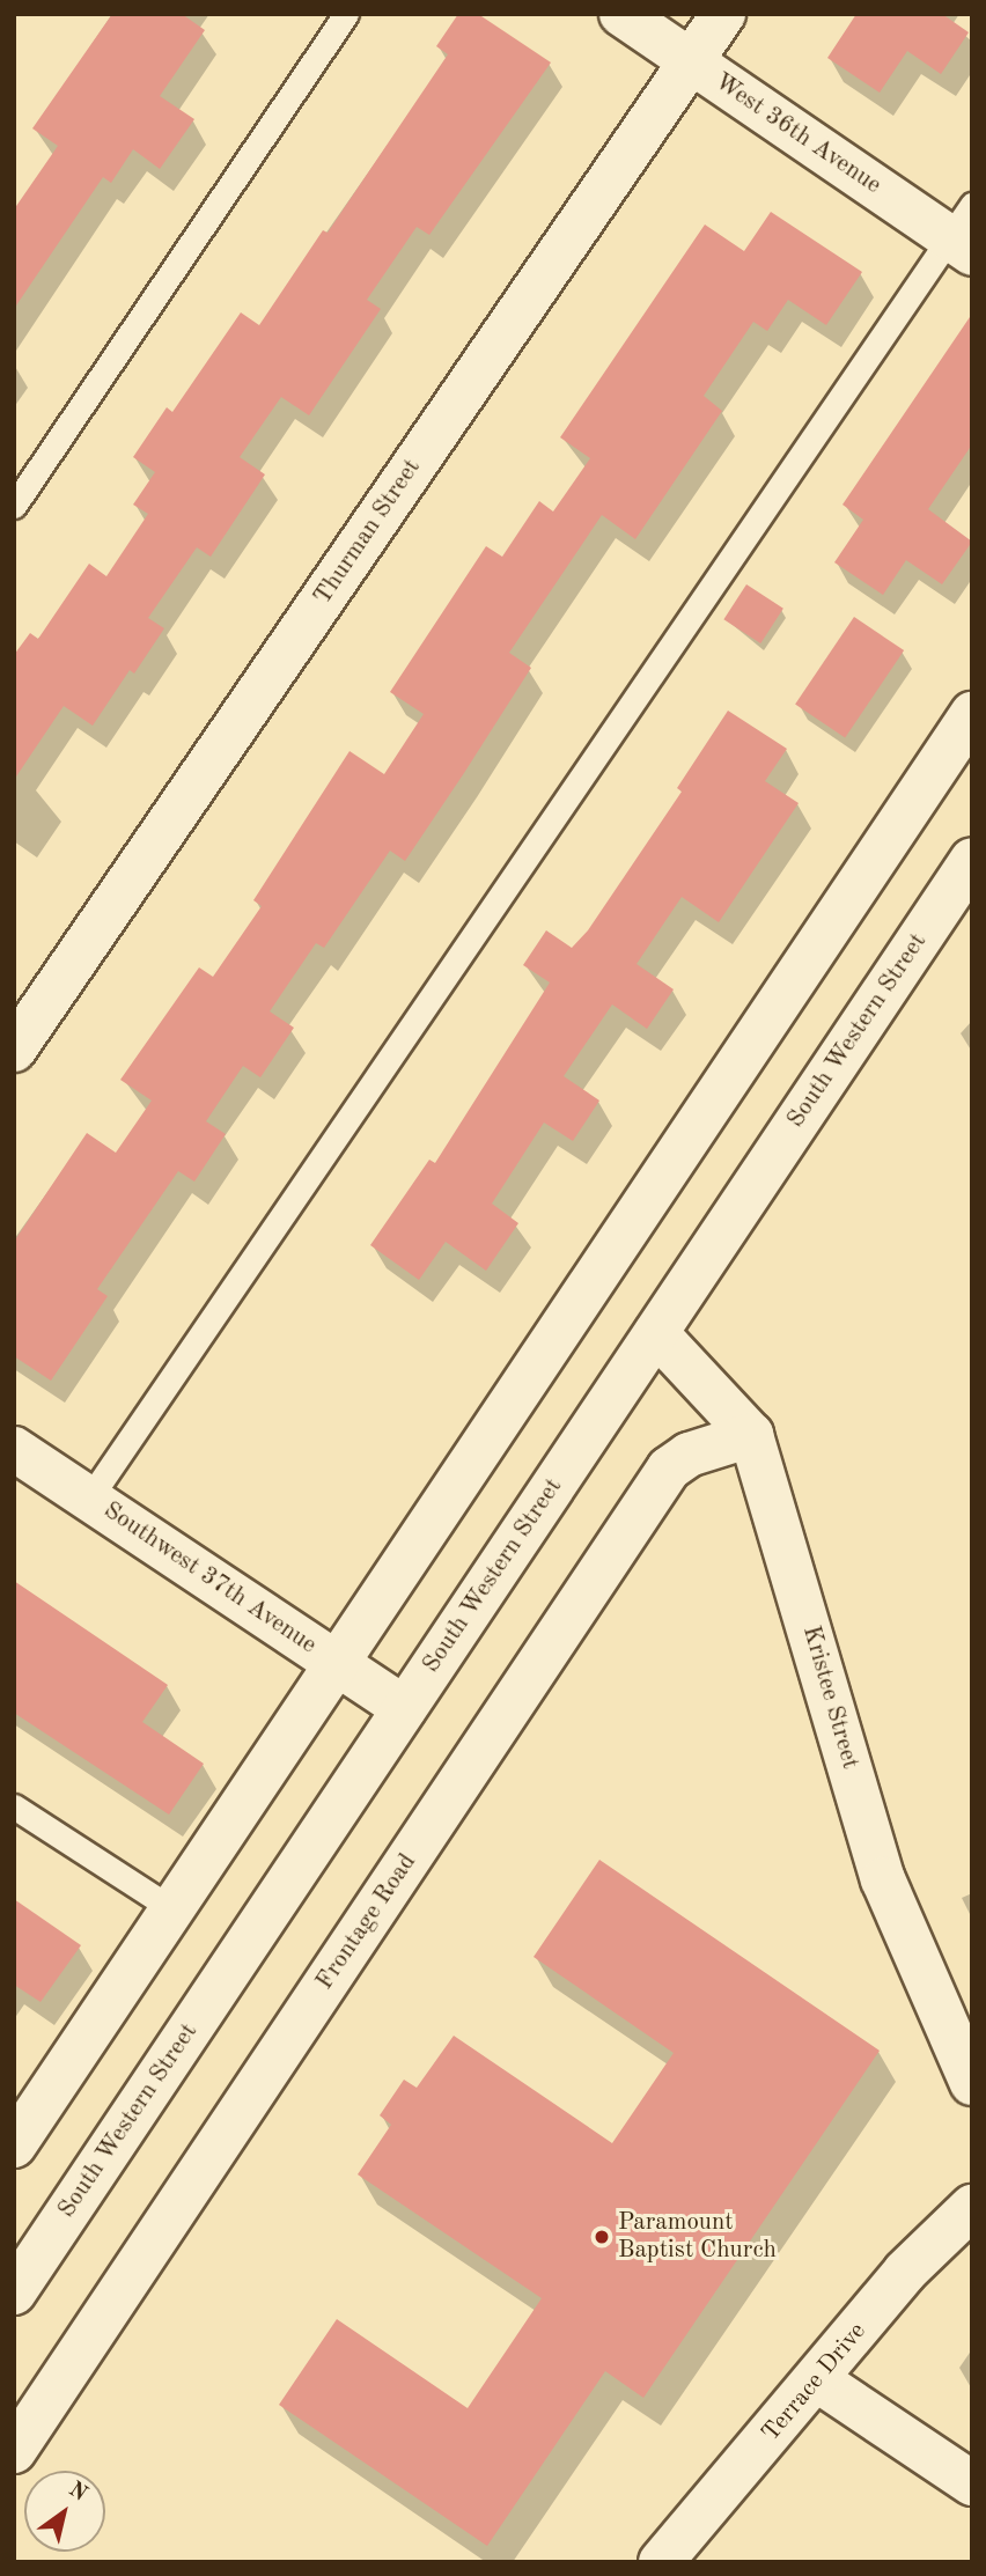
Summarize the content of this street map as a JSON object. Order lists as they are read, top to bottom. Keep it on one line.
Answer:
{"streets":{"street":["West 36th Avenue","Thurman Street","South Western Street","Southwest 37th Avenue","Kristee Street","Frontage Road","Terrace Drive"]},"crossings":[["West 36th Avenue","Thurman Street"],["South Western Street","Southwest 37th Avenue"],["South Western Street","Kristee Street"],["Kristee Street","Frontage Road"]],"places":["Paramount Baptist Church"],"north":"top right"}
